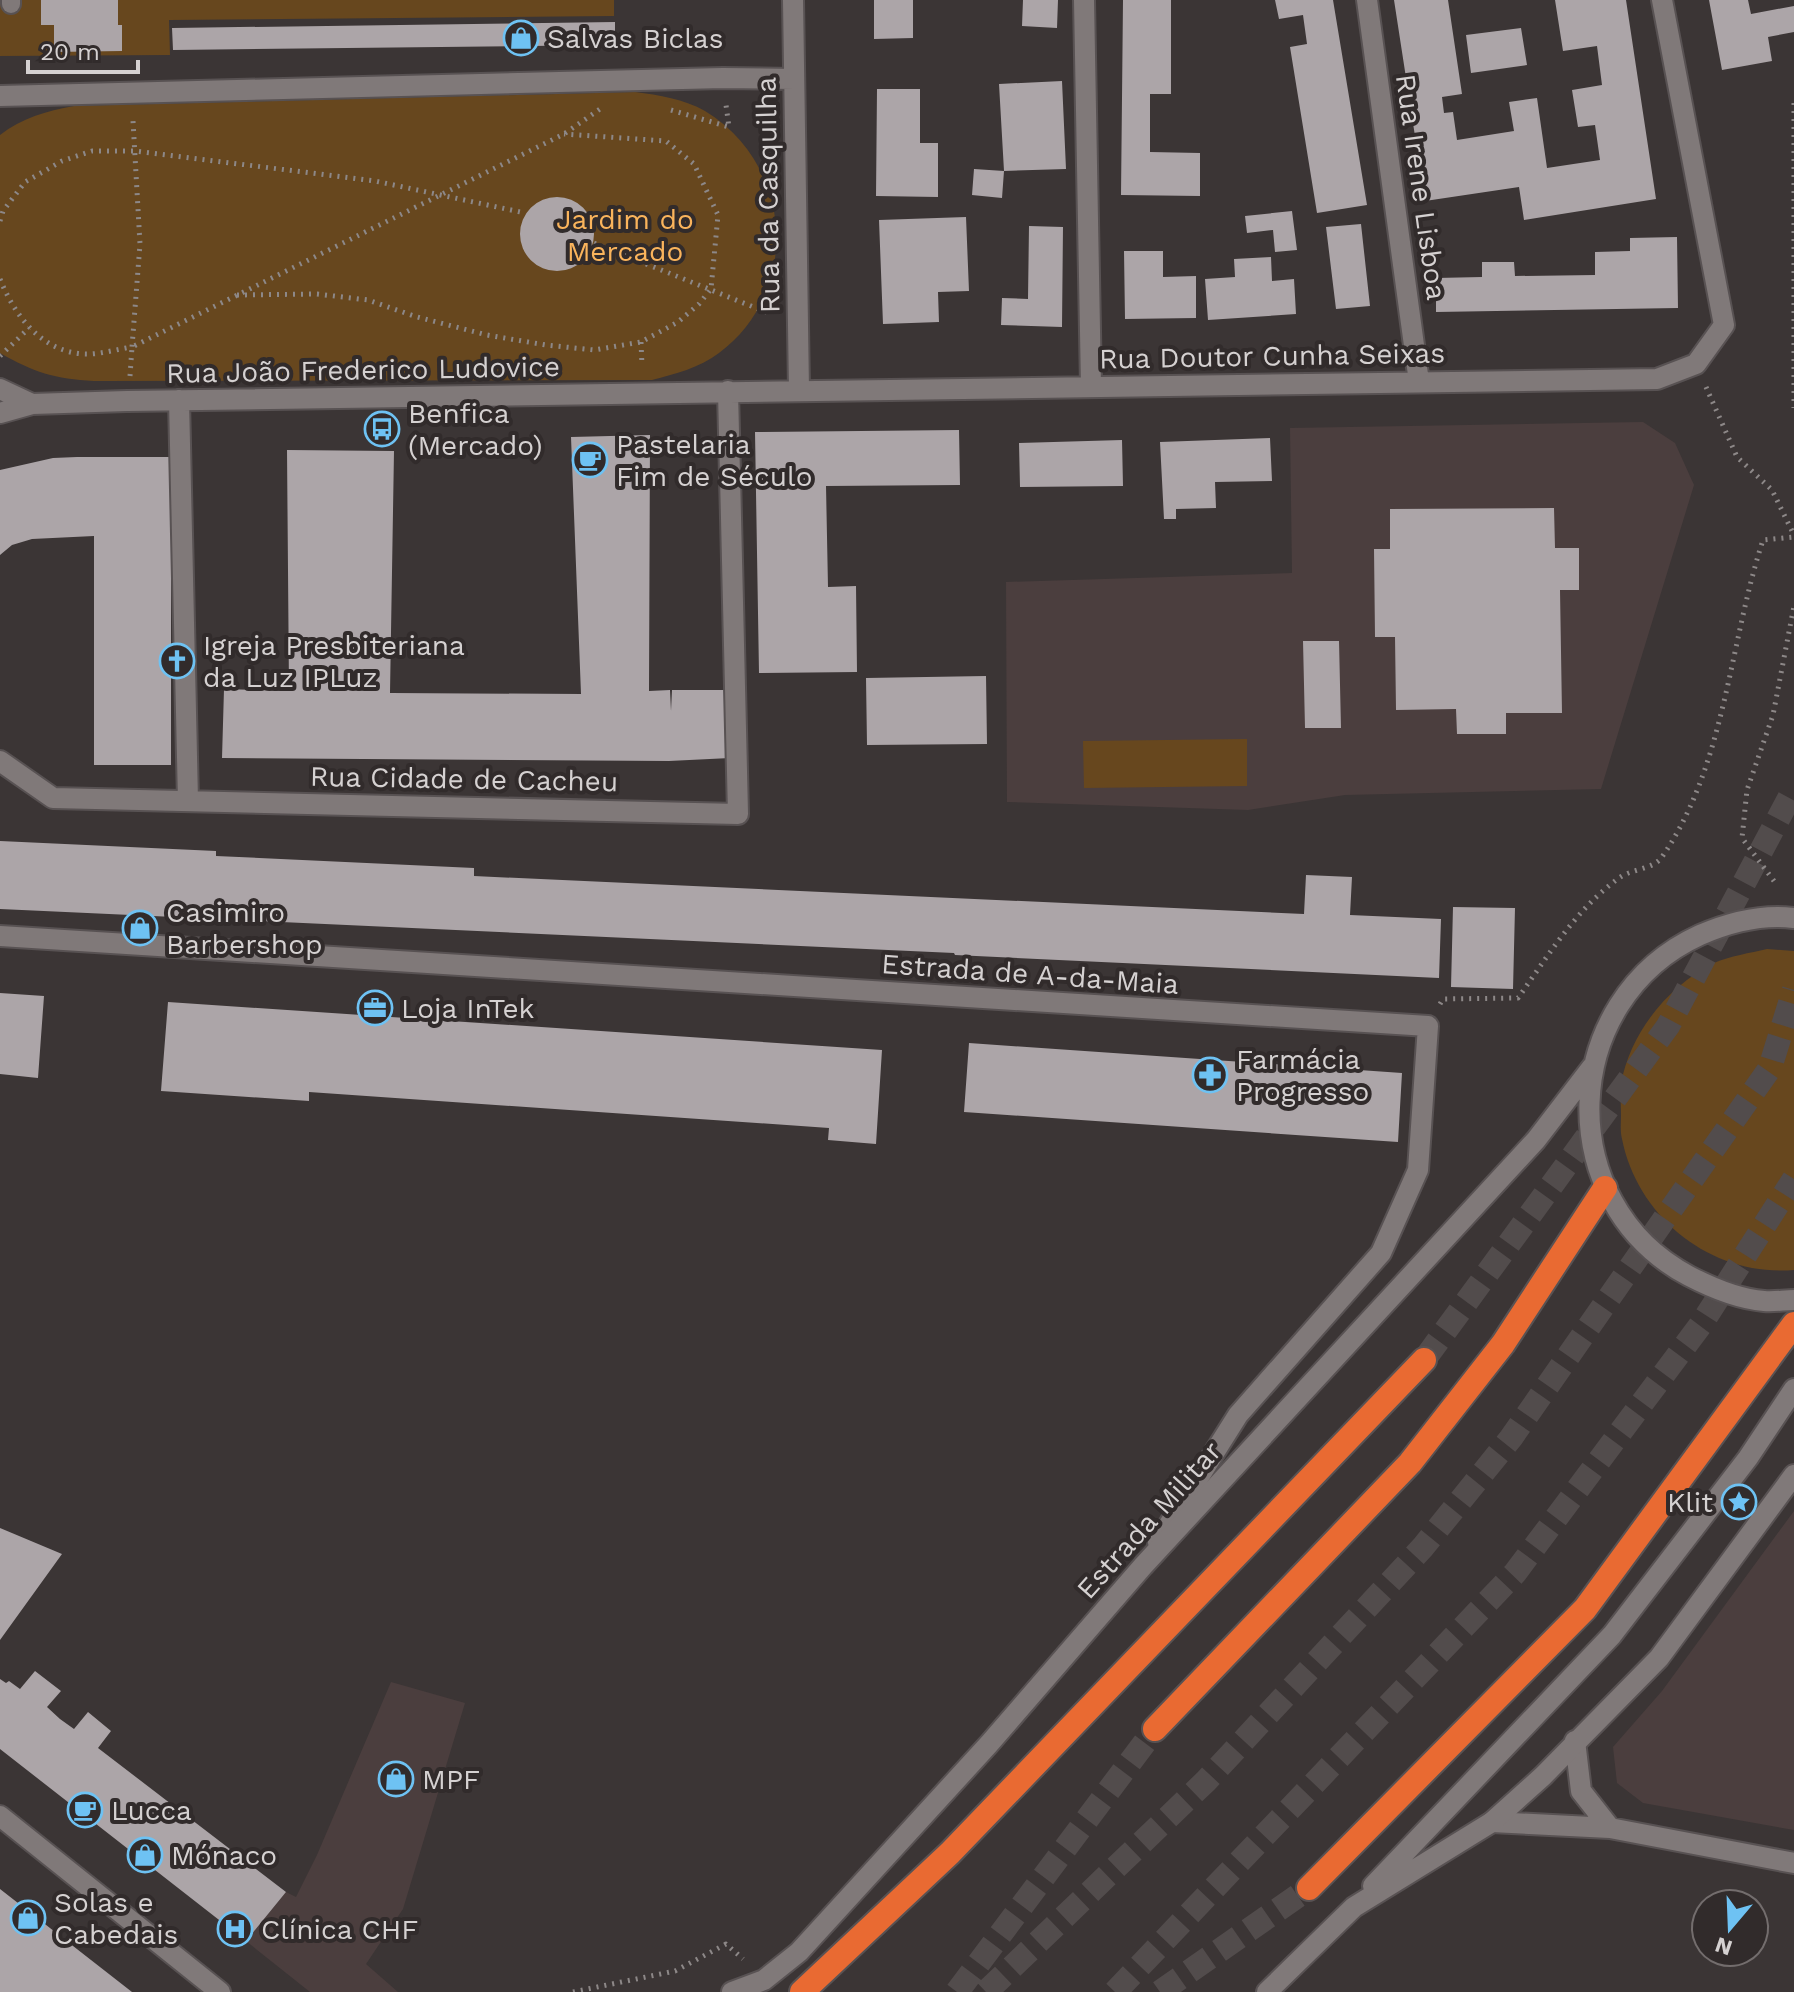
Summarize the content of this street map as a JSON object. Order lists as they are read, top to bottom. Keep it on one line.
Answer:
{"streets":{"street":["Rua Irene Lisboa","Rua da Casquilha","Rua Doutor Cunha Seixas","Rua João Frederico Ludovice","Rua Cidade de Cacheu","Estrada de A-da-Maia","Estrada Militar"]},"crossings":[["Rua Irene Lisboa","Rua Doutor Cunha Seixas"],["Rua da Casquilha","Rua Doutor Cunha Seixas"],["Rua da Casquilha","Rua João Frederico Ludovice"],["Rua Doutor Cunha Seixas","Rua João Frederico Ludovice"],["Rua João Frederico Ludovice","Rua Cidade de Cacheu"]],"parks":["Jardim do Mercado"],"places":{"shop":["Salvas Biclas","Casimiro Barbershop","MPF","Mónaco","Solas e Cabedais"],"bus stop":["Benfica (Mercado)"],"cafe":["Pastelaria Fim de Século","Lucca"],"church":["Igreja Presbiteriana da Luz IPLuz"],"office":["Loja InTek"],"pharmacy":["Farmácia Progresso"],"place":["Klit"],"hospital":["Clínica CHF"]},"scale_bar":"20 m","north":"bottom"}
